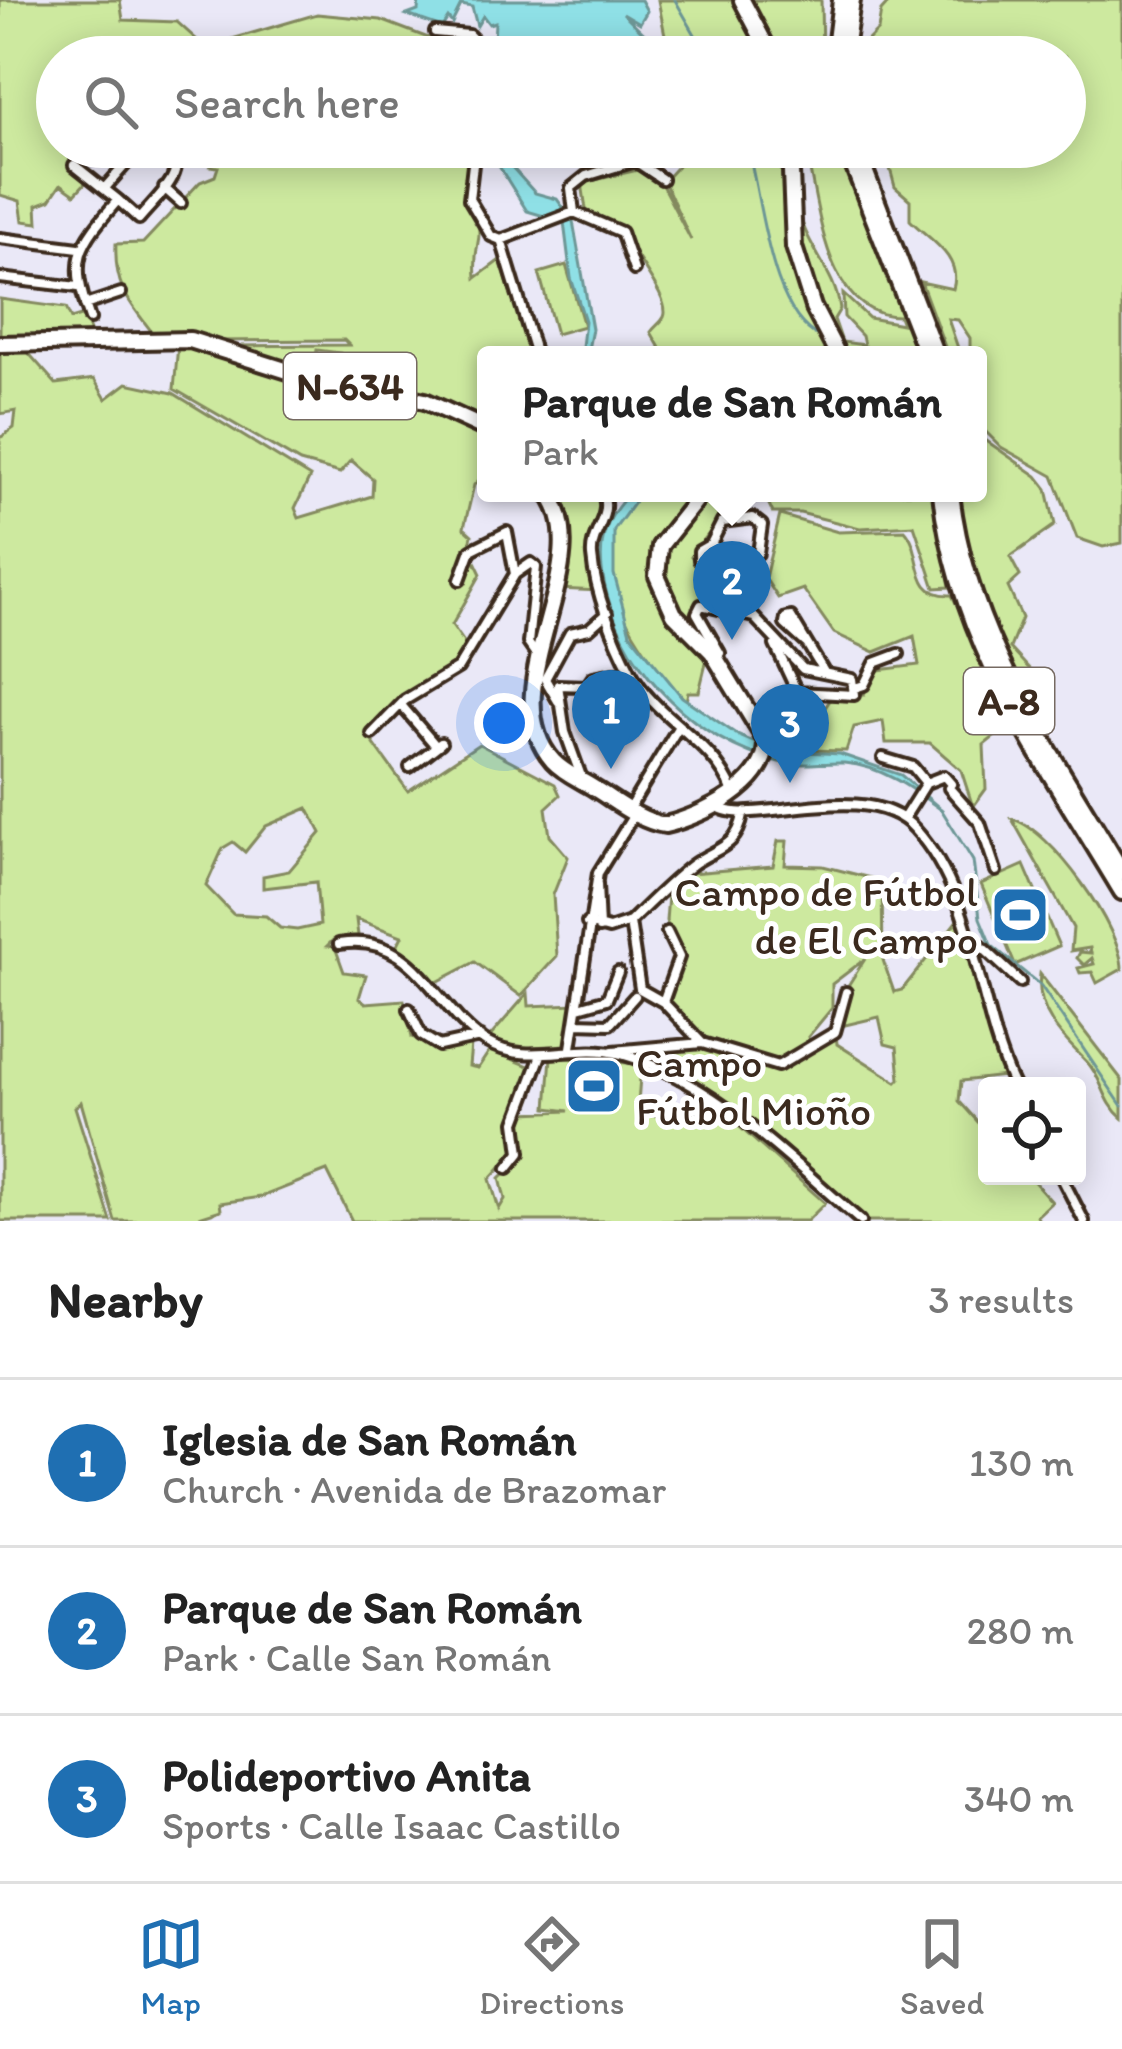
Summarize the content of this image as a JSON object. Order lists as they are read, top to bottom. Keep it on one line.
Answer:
{"streets":{"highway":["N-634","A-8"]},"places":{"sports":["Campo de Fútbol de El Campo","Campo Fútbol Mioño"]},"page":{"search":"Search here","popup":["Parque de San Román","Park"],"pins":["2","1","3"],"heading":["Nearby","3 results"],"list":[{"mark":"1","name":"Iglesia de San Román","note":"Church · Avenida de Brazomar","value":"130 m"},{"mark":"2","name":"Parque de San Román","note":"Park · Calle San Román","value":"280 m"},{"mark":"3","name":"Polideportivo Anita","note":"Sports · Calle Isaac Castillo","value":"340 m"}],"nav":["Map","Directions","Saved"]}}
